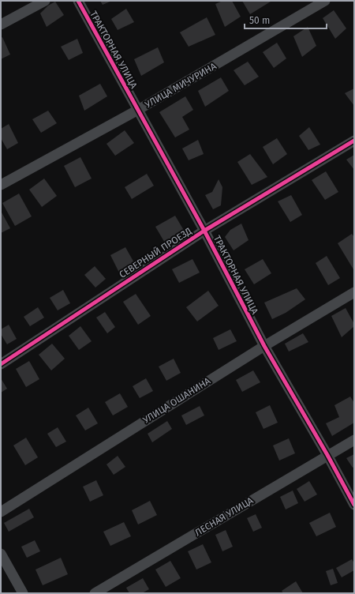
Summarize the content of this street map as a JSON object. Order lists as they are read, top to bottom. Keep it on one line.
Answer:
{"streets":{"street":["ТРАКТОРНАЯ УЛИЦА","УЛИЦА МИЧУРИНА","СЕВЕРНЫЙ ПРОЕЗД","УЛИЦА ОШАНИНА","ЛЕСНАЯ УЛИЦА"]},"crossings":[["ТРАКТОРНАЯ УЛИЦА","УЛИЦА МИЧУРИНА"],["ТРАКТОРНАЯ УЛИЦА","СЕВЕРНЫЙ ПРОЕЗД"],["ТРАКТОРНАЯ УЛИЦА","УЛИЦА ОШАНИНА"],["ТРАКТОРНАЯ УЛИЦА","ЛЕСНАЯ УЛИЦА"]],"scale_bar":"50 m"}
